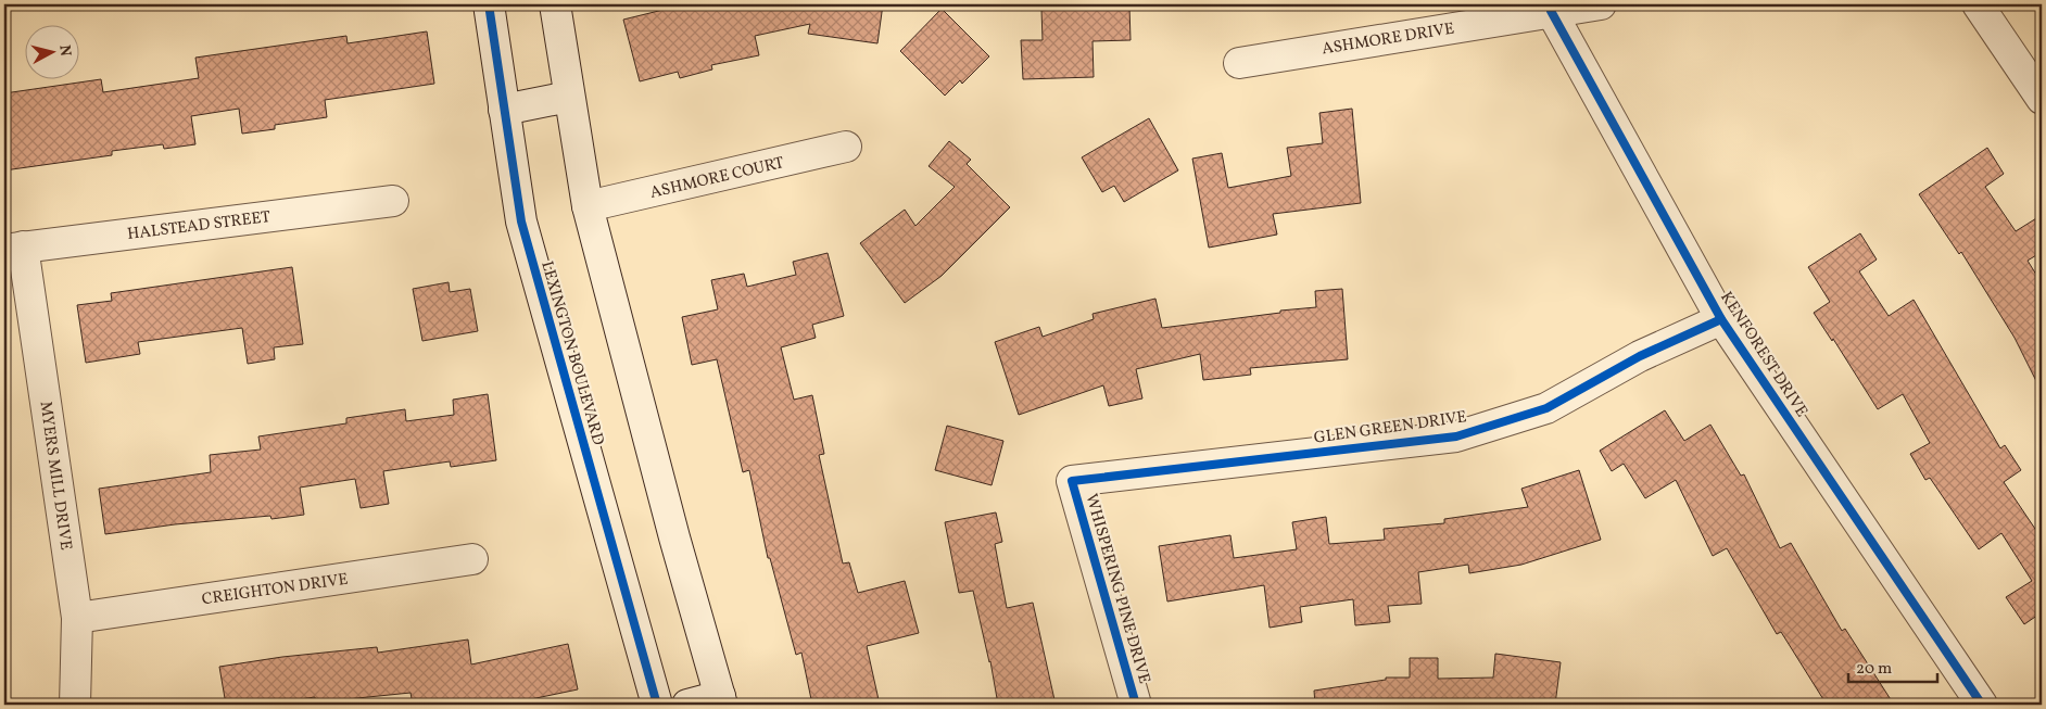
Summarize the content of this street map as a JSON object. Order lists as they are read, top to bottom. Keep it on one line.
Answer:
{"streets":{"street":["ASHMORE DRIVE","ASHMORE COURT","HALSTEAD STREET","LEXINGTON BOULEVARD","KENFOREST DRIVE","GLEN GREEN DRIVE","MYERS MILL DRIVE","CREIGHTON DRIVE","WHISPERING PINE DRIVE"]},"crossings":[["ASHMORE DRIVE","KENFOREST DRIVE"],["HALSTEAD STREET","MYERS MILL DRIVE"],["KENFOREST DRIVE","GLEN GREEN DRIVE"],["GLEN GREEN DRIVE","WHISPERING PINE DRIVE"],["MYERS MILL DRIVE","CREIGHTON DRIVE"]],"scale_bar":"20 m","north":"right"}
